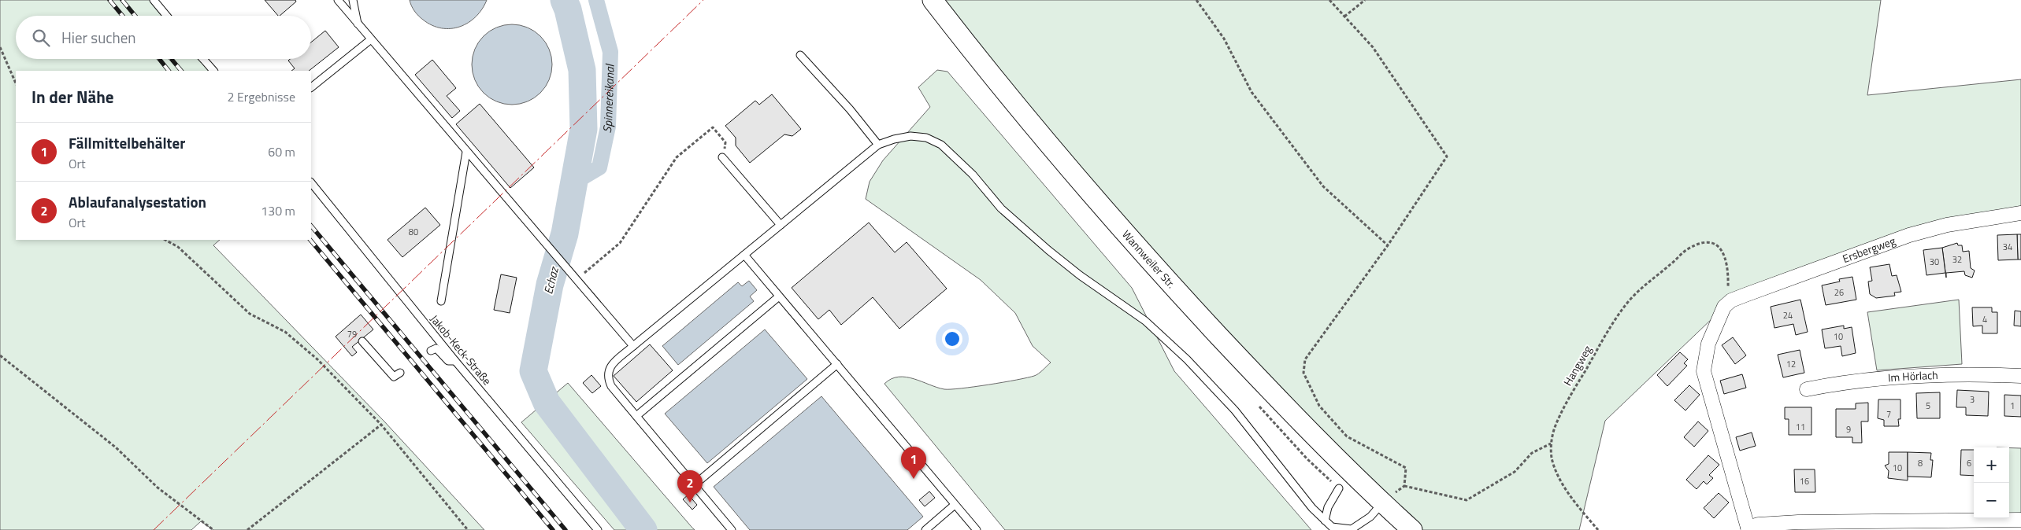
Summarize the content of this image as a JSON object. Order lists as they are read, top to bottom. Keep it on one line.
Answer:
{"streets":{"main road":["Wannweiler Str."],"street":["Ersbergweg","Im Hörlach"],"lane":["Jakob-Keck-Straße"],"path":["Hangweg"]},"crossings":[["Ersbergweg","Hangweg"]],"water":["Spinnereikanal","Echaz"],"house_numbers":["80","34","32","30","26","24","4","79","10","12","3","5","1","7","11","9","8","6","10","16"],"page":{"search":"Hier suchen","heading":["In der Nähe","2 Ergebnisse"],"list":[{"mark":"1","name":"Fällmittelbehälter","note":"Ort","value":"60 m"},{"mark":"2","name":"Ablaufanalysestation","note":"Ort","value":"130 m"}],"pins":["1","2"],"map_buttons":["+","−"]}}
